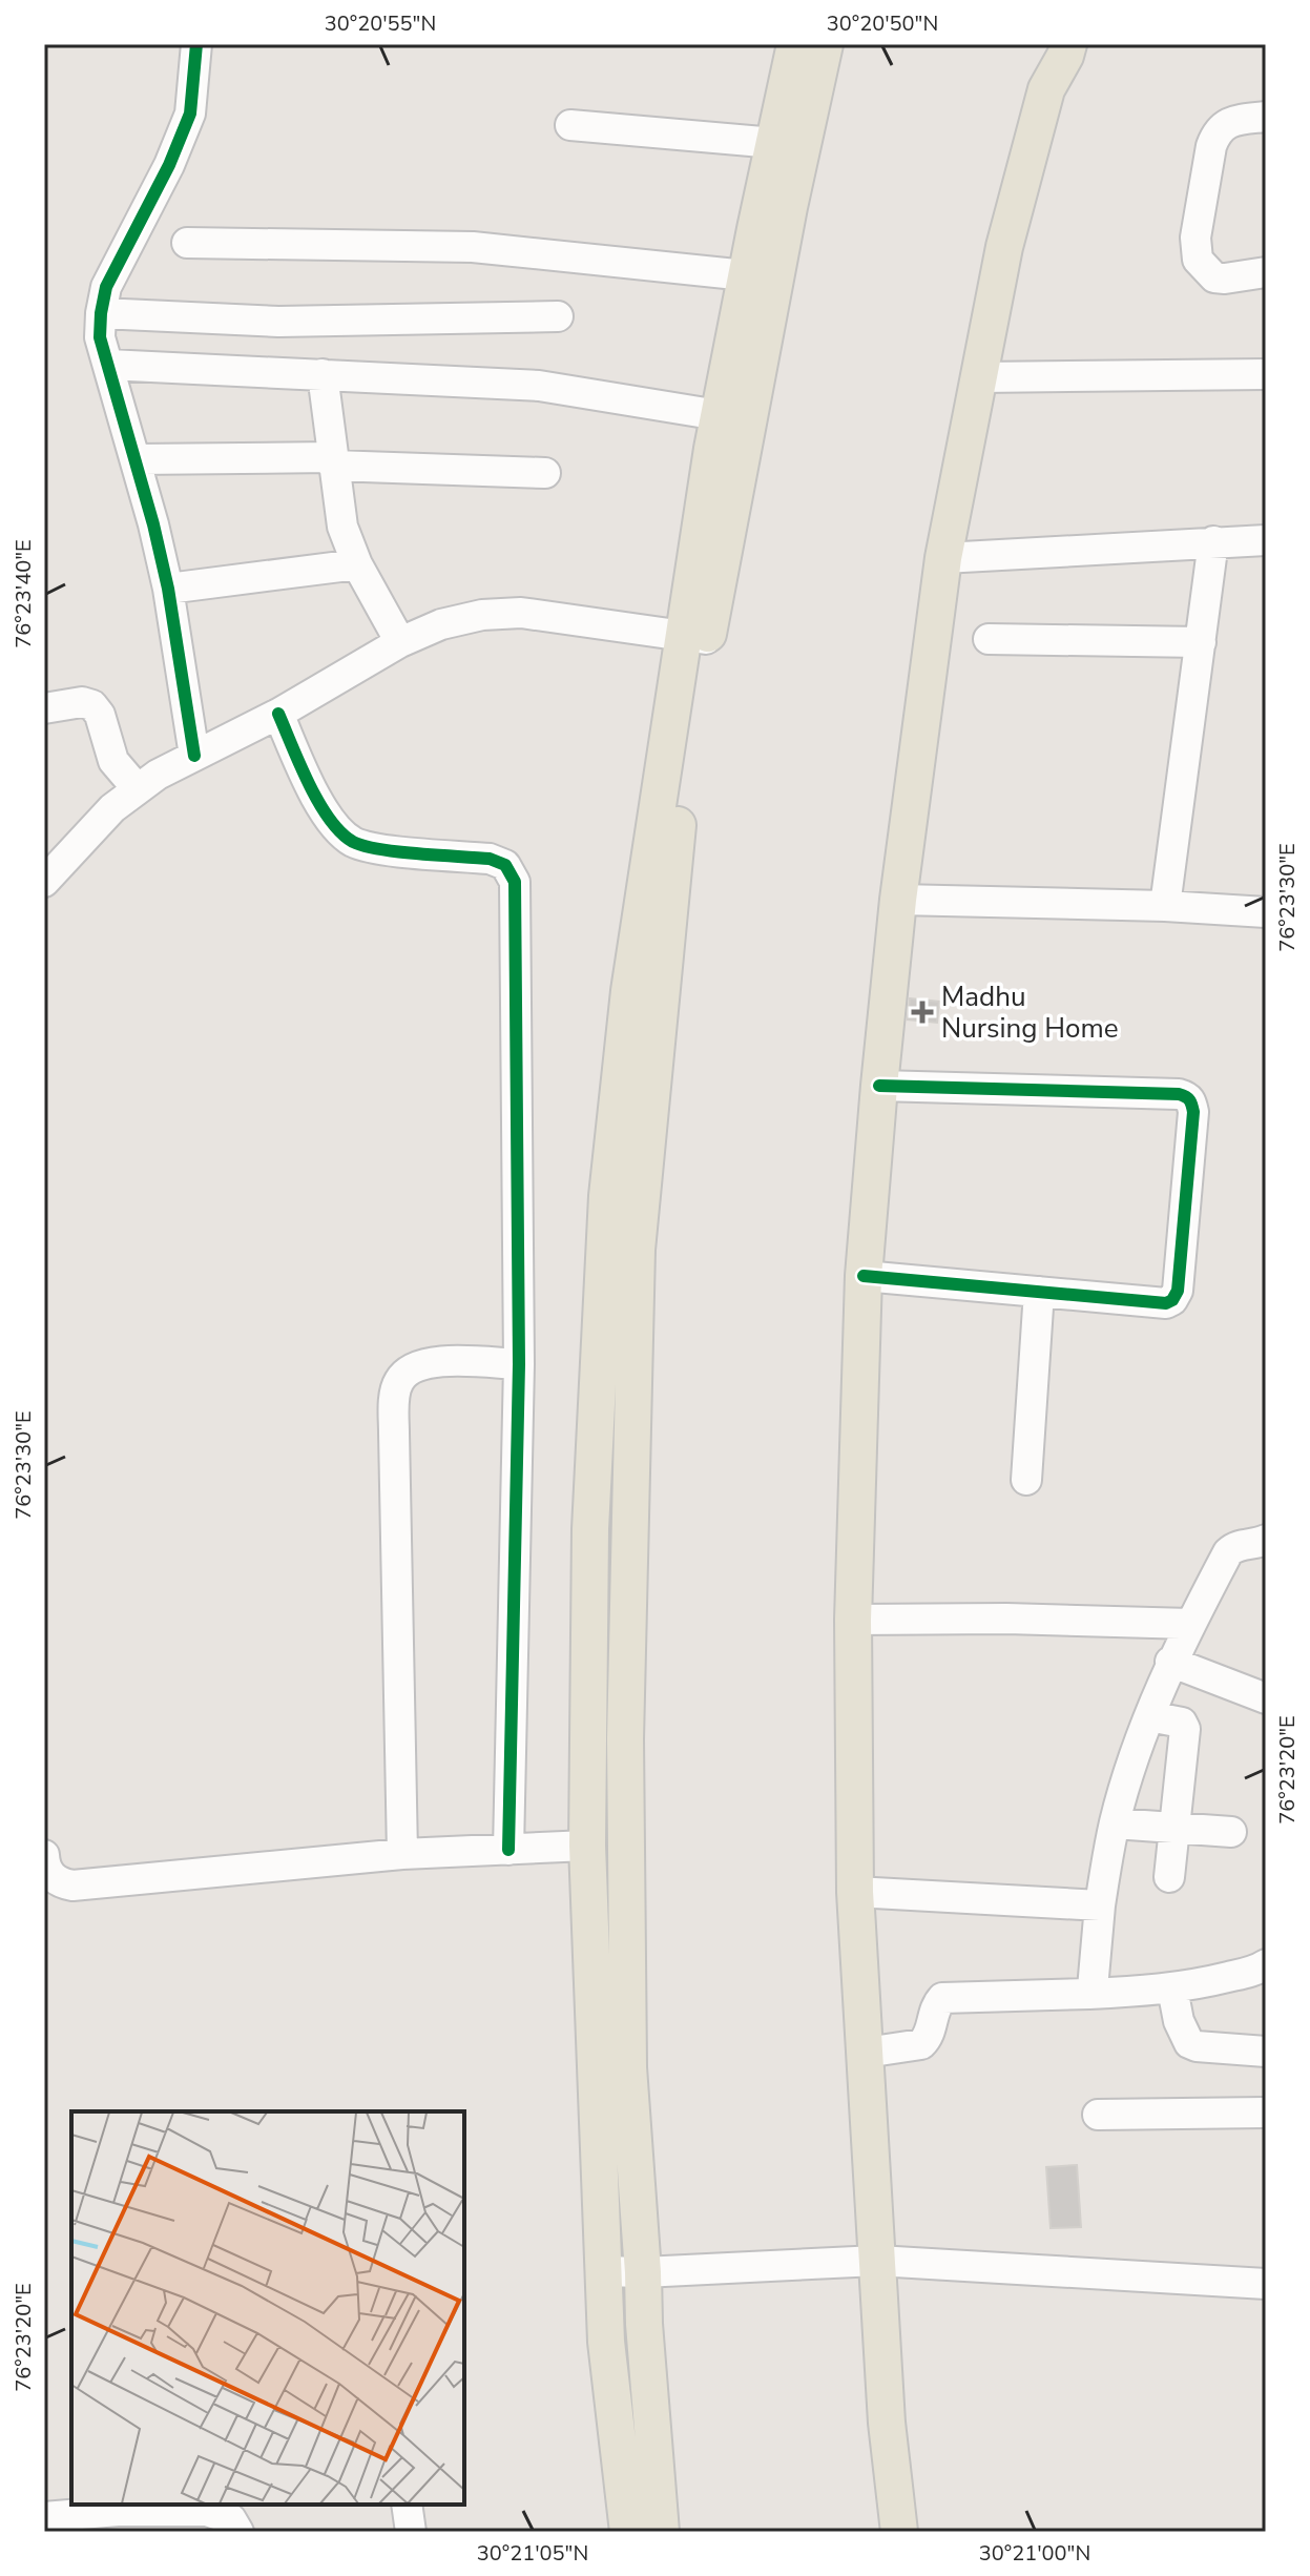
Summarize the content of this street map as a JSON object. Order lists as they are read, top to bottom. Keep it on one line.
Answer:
{"places":{"health":["Madhu Nursing Home"]},"coordinates":["30°20'55\"N","30°20'50\"N","76°23'40\"E","76°23'30\"E","76°23'20\"E","30°21'05\"N","30°21'00\"N"]}
